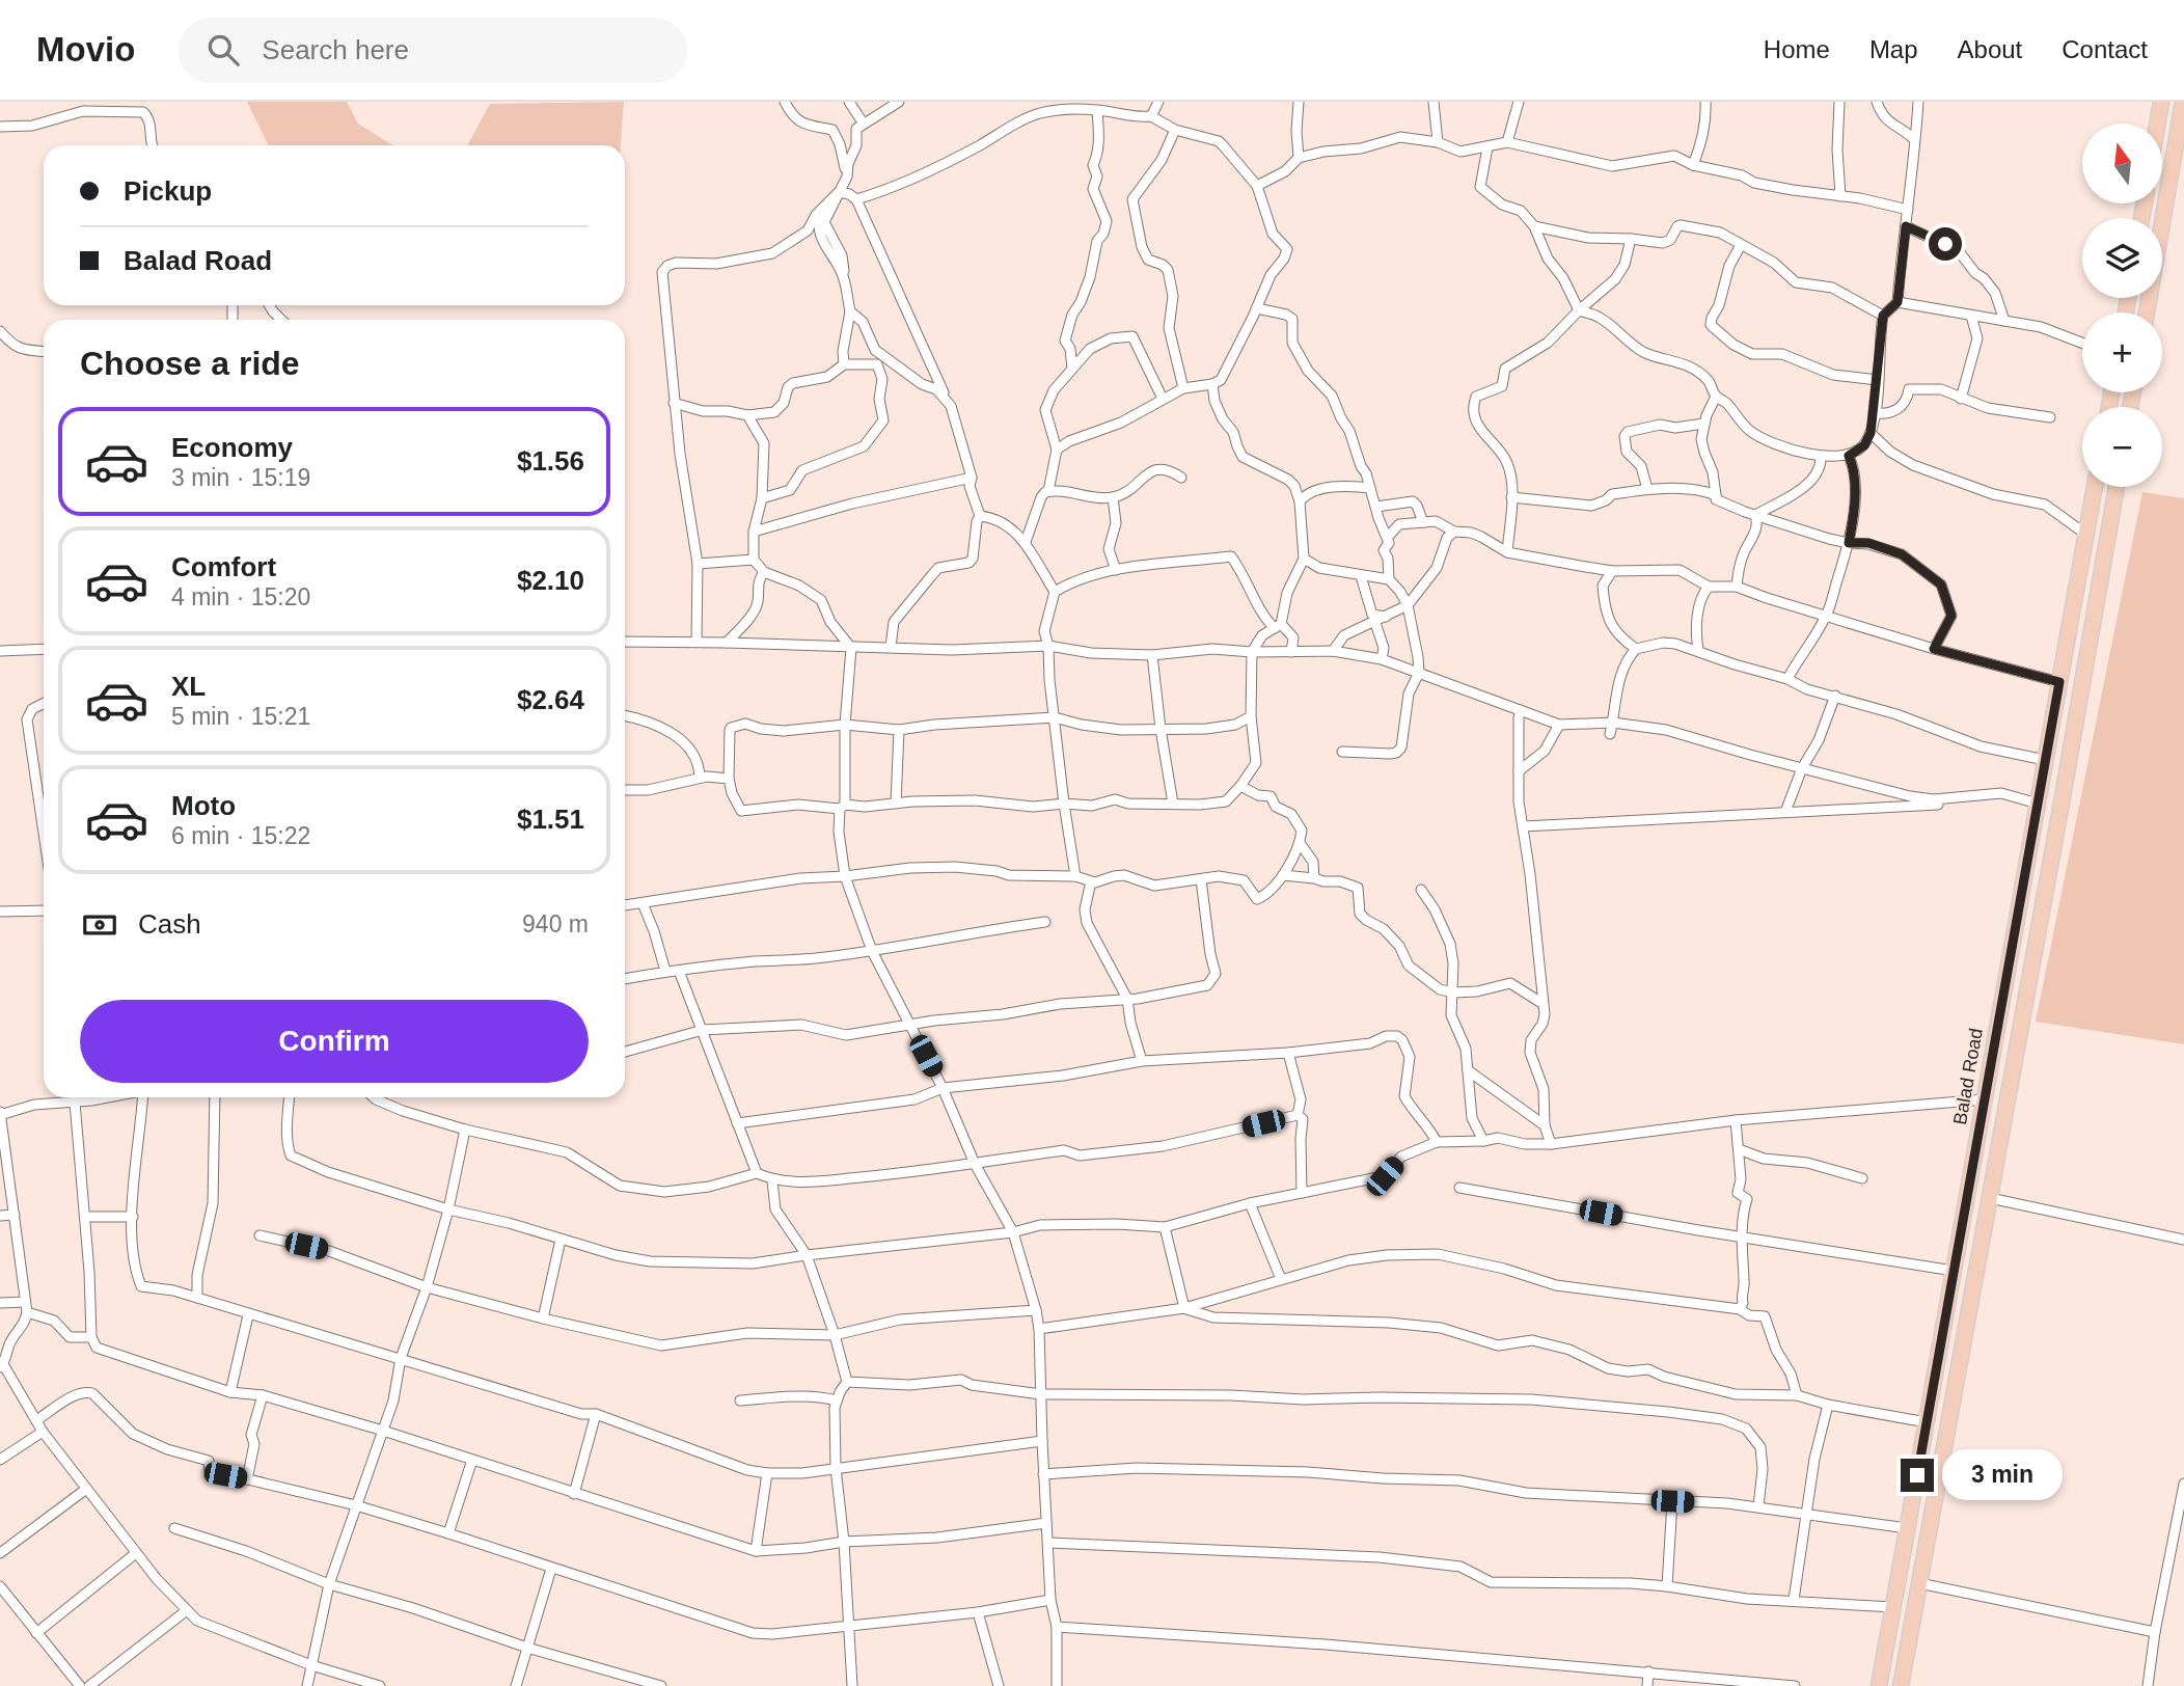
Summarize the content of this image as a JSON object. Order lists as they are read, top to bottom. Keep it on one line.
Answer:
{"streets":{"highway":["Balad Road"]},"north":"top","page":{"header":"Movio","search":"Search here","nav":["Home","Map","About","Contact"],"map_buttons":["+","−"],"banner":["Pickup","Balad Road"],"heading":"Choose a ride","list":[{"name":"Economy","note":"3 min · 15:19","value":"$1.56"},{"name":"Comfort","note":"4 min · 15:20","value":"$2.10"},{"name":"XL","note":"5 min · 15:21","value":"$2.64"},{"name":"Moto","note":"6 min · 15:22","value":"$1.51"}],"pay":["Cash","940 m"],"buttons":"Confirm","bubble":"3 min"}}
